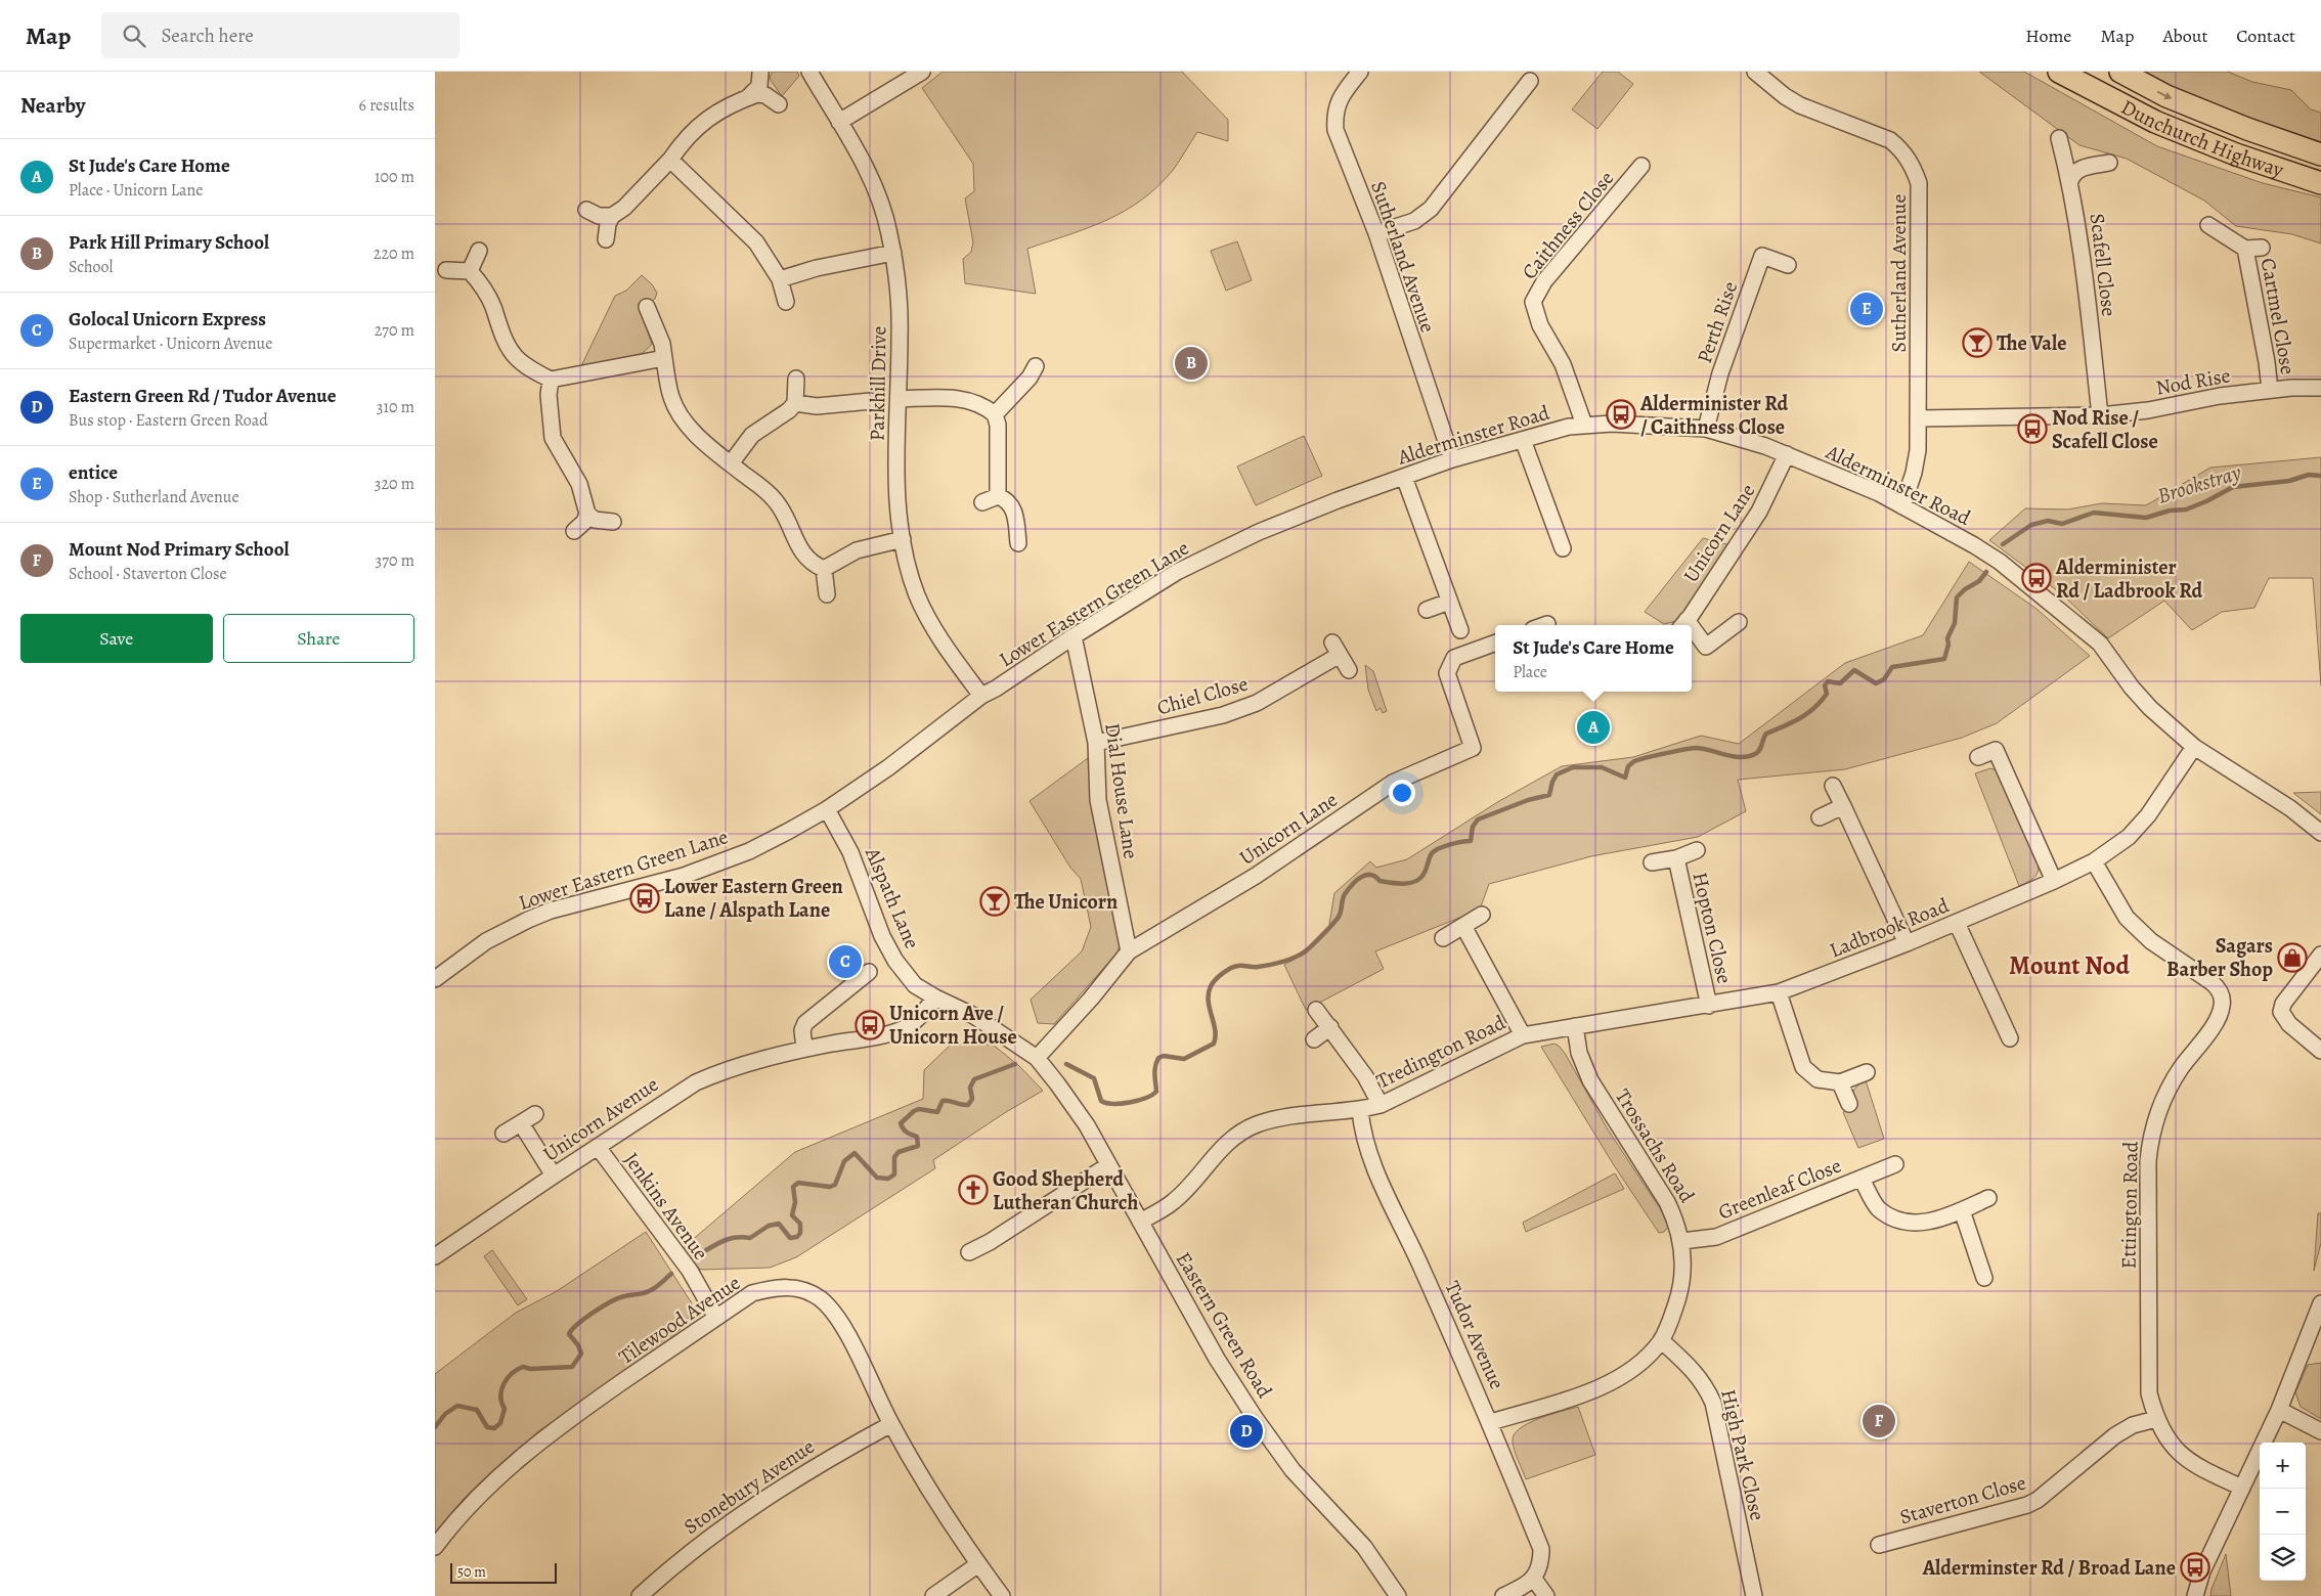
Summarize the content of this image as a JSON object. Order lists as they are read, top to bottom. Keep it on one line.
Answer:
{"streets":{"highway":["Dunchurch Highway"],"street":["Caithness Close","Sutherland Avenue","Scafell Close","Cartmel Close","Perth Rise","Nod Rise","Parkhill Drive","Alderminster Road","Unicorn Lane","Lower Eastern Green Lane","Chiel Close","Dial House Lane","Alspath Lane","Hopton Close","Ladbrook Road","Tredington Road","Unicorn Avenue","Trossachs Road","Greenleaf Close","Ettington Road","Jenkins Avenue","Tilewood Avenue","Eastern Green Road","Tudor Avenue","High Park Close","Stonebury Avenue","Staverton Close"]},"crossings":[["Caithness Close","Alderminster Road"],["Sutherland Avenue","Nod Rise"],["Sutherland Avenue","Alderminster Road"],["Scafell Close","Nod Rise"],["Cartmel Close","Nod Rise"],["Perth Rise","Alderminster Road"],["Parkhill Drive","Lower Eastern Green Lane"],["Alderminster Road","Unicorn Lane"],["Alderminster Road","Lower Eastern Green Lane"],["Alderminster Road","Ladbrook Road"],["Unicorn Lane","Dial House Lane"],["Unicorn Lane","Alspath Lane"],["Unicorn Lane","Eastern Green Road"],["Lower Eastern Green Lane","Dial House Lane"],["Lower Eastern Green Lane","Alspath Lane"],["Chiel Close","Dial House Lane"],["Alspath Lane","Unicorn Avenue"],["Alspath Lane","Eastern Green Road"],["Hopton Close","Ladbrook Road"],["Ladbrook Road","Tredington Road"],["Ladbrook Road","Trossachs Road"],["Ladbrook Road","Ettington Road"],["Tredington Road","Eastern Green Road"],["Tredington Road","Tudor Avenue"],["Unicorn Avenue","Jenkins Avenue"],["Trossachs Road","Greenleaf Close"],["Trossachs Road","Tudor Avenue"],["Trossachs Road","High Park Close"],["Ettington Road","Staverton Close"],["Jenkins Avenue","Tilewood Avenue"],["Tilewood Avenue","Stonebury Avenue"]],"districts":["Mount Nod"],"water":["Brookstray"],"places":{"bar":["The Vale","The Unicorn"],"bus stop":["Alderminister Rd / Caithness Close","Nod Rise / Scafell Close","Alderminister Rd / Ladbrook Rd","Lower Eastern Green Lane / Alspath Lane","Unicorn Ave / Unicorn House","Alderminster Rd / Broad Lane"],"shop":["Sagars Barber Shop"],"church":["Good Shepherd Lutheran Church"]},"scale_bar":"50 m","page":{"header":"Map","search":"Search here","nav":["Home","Map","About","Contact"],"heading":["Nearby","6 results"],"list":[{"mark":"A","name":"St Jude's Care Home","note":"Place · Unicorn Lane","value":"100 m"},{"mark":"B","name":"Park Hill Primary School","note":"School","value":"220 m"},{"mark":"C","name":"Golocal Unicorn Express","note":"Supermarket · Unicorn Avenue","value":"270 m"},{"mark":"D","name":"Eastern Green Rd / Tudor Avenue","note":"Bus stop · Eastern Green Road","value":"310 m"},{"mark":"E","name":"entice","note":"Shop · Sutherland Avenue","value":"320 m"},{"mark":"F","name":"Mount Nod Primary School","note":"School · Staverton Close","value":"370 m"}],"pins":["E","B","A","C","F","D"],"buttons":["Save","Share"],"popup":["St Jude's Care Home","Place"],"map_buttons":["+","−"],"scale":"50 m"}}
